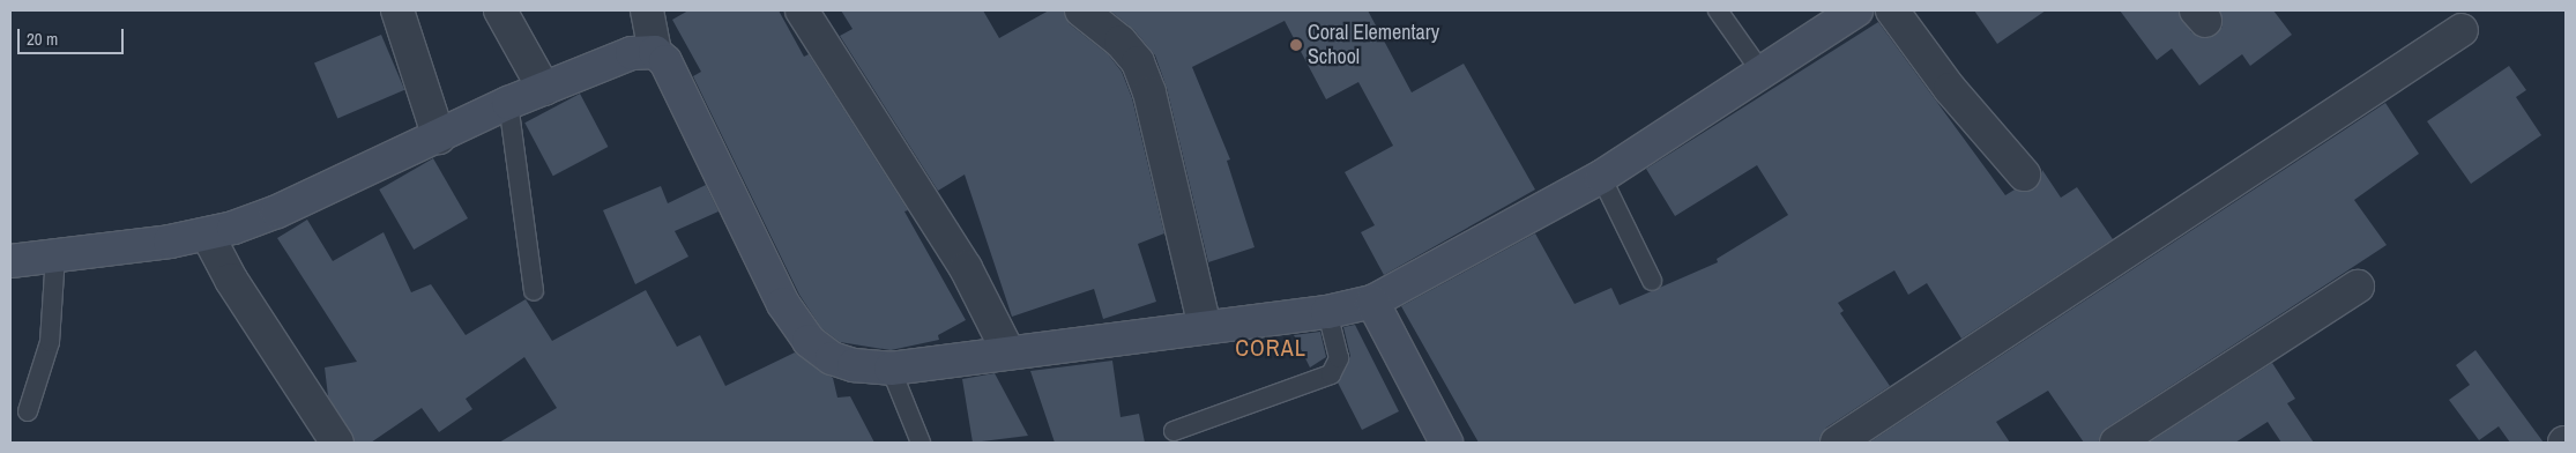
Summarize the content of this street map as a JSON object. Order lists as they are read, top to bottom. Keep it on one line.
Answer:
{"districts":["CORAL"],"places":["Coral Elementary School"],"scale_bar":"20 m"}
